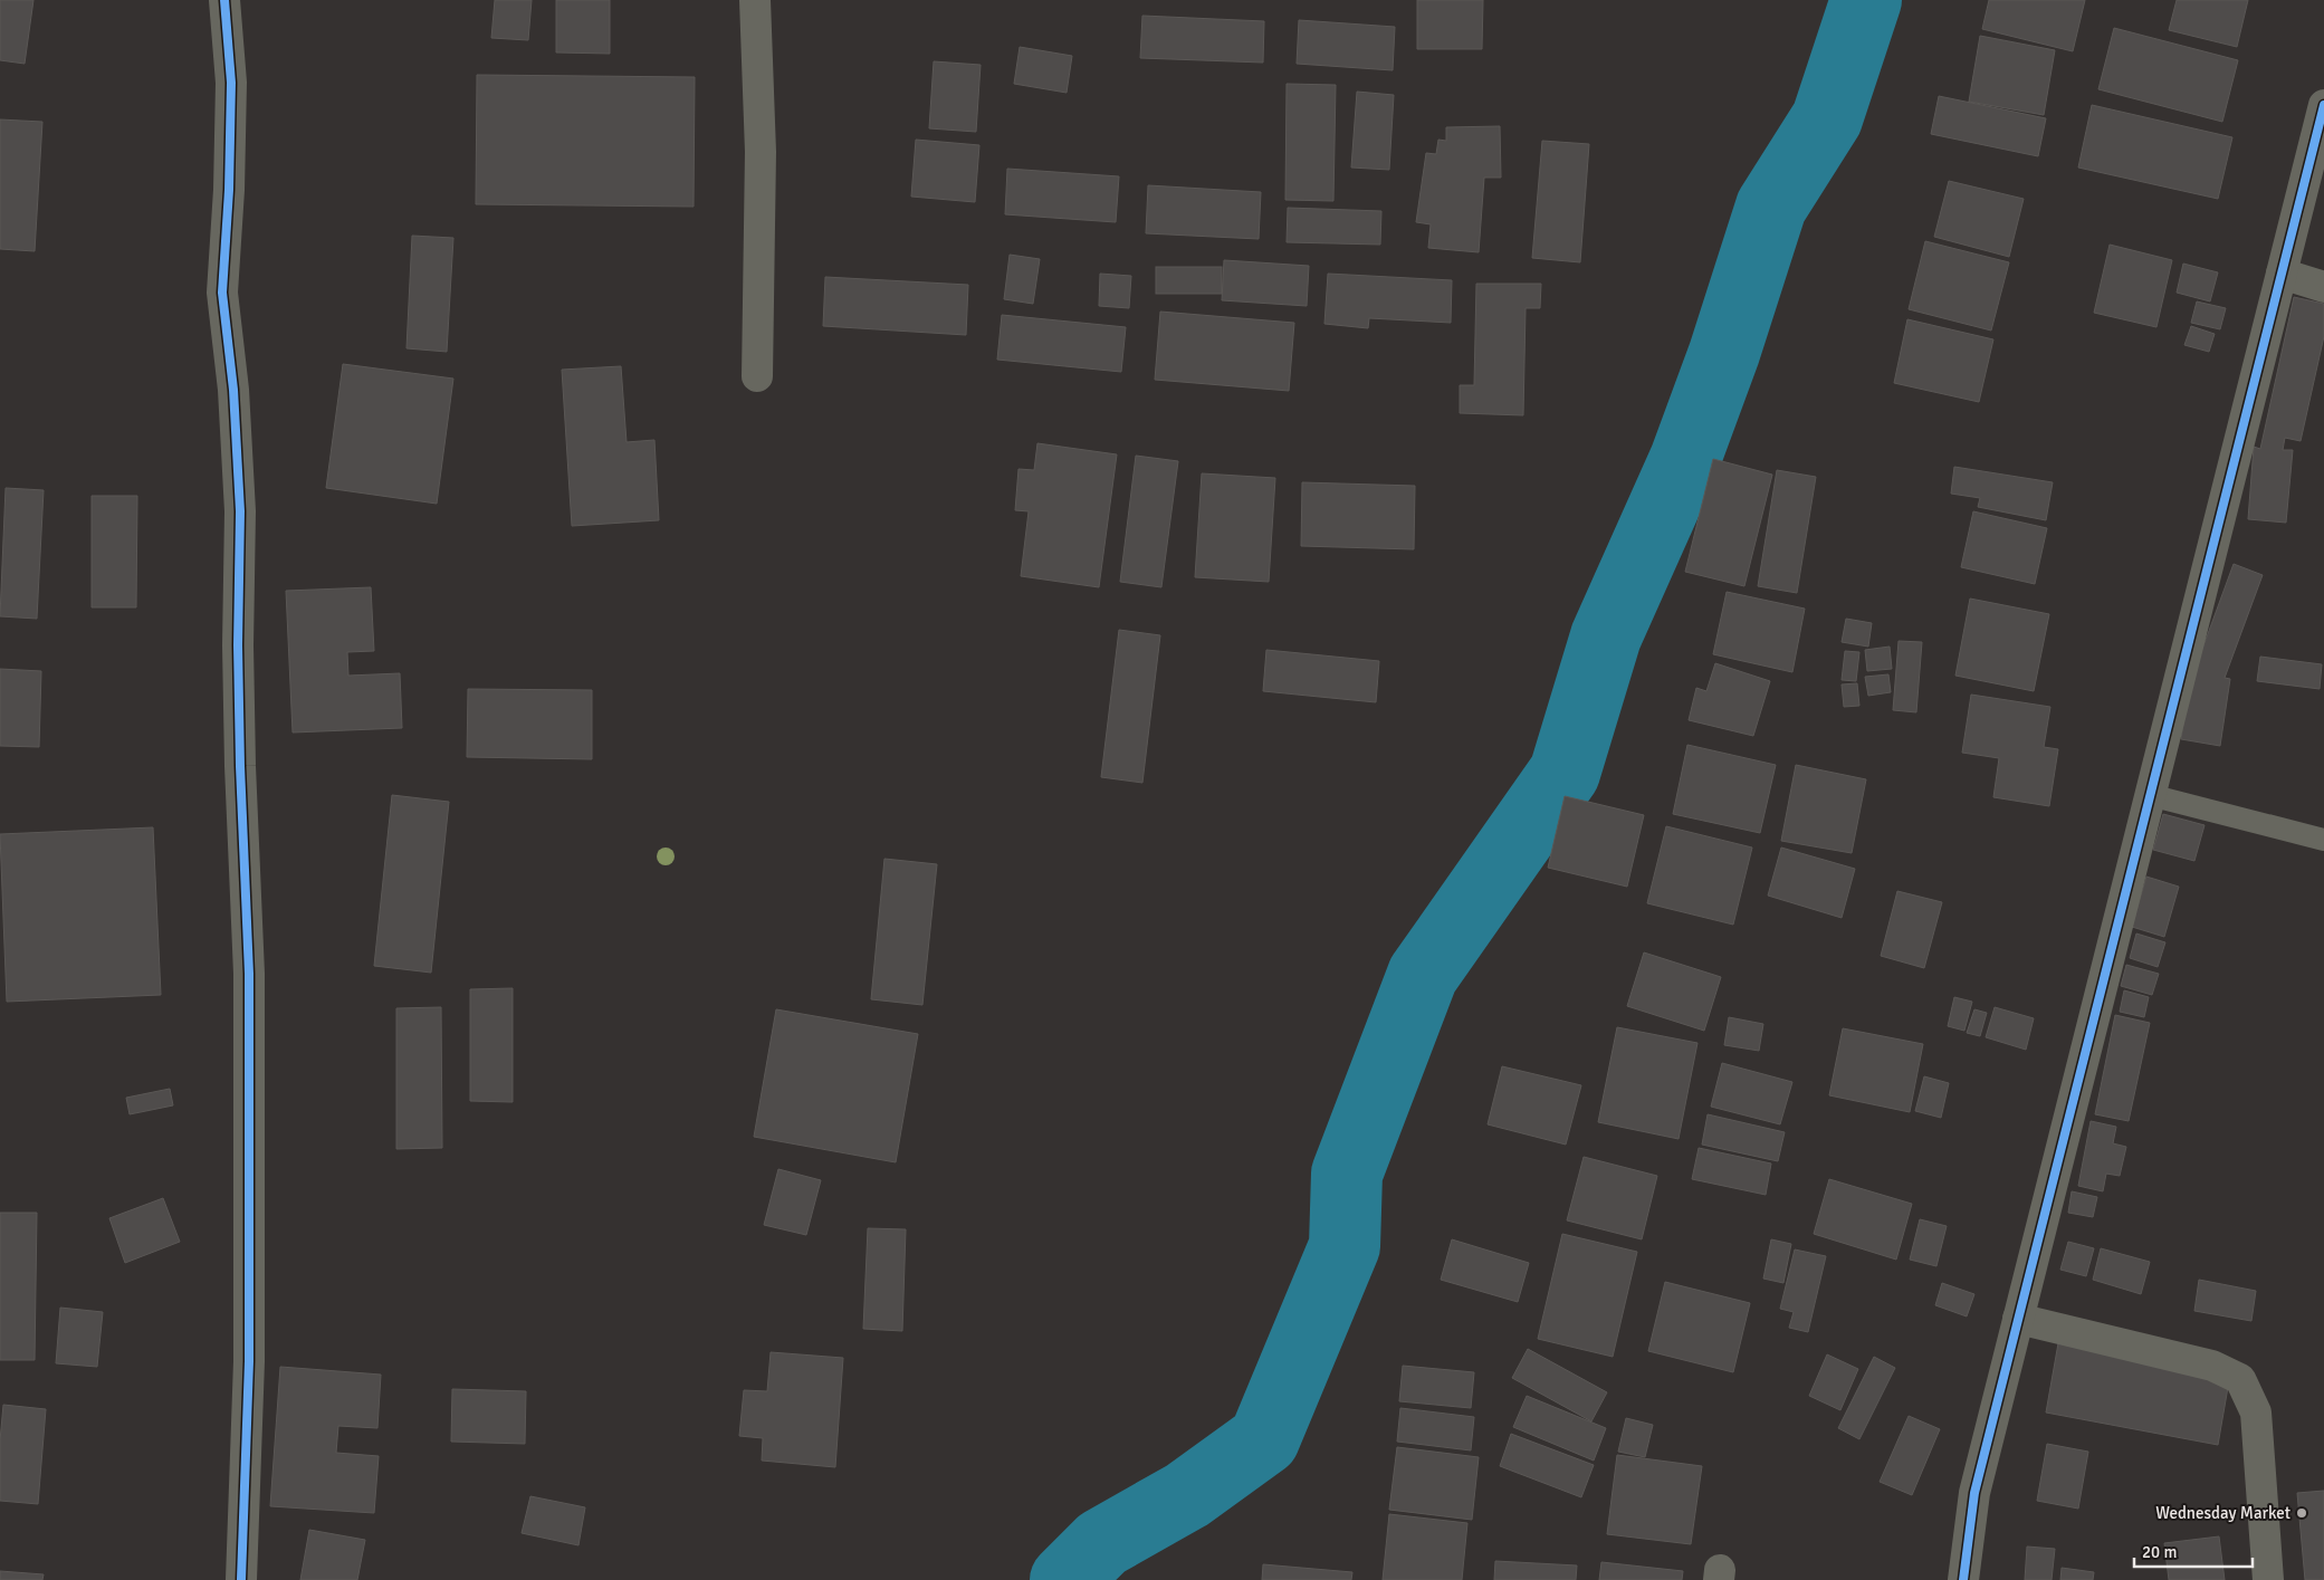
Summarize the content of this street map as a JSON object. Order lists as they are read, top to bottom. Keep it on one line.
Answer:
{"places":["Wednesday Market"],"scale_bar":"20 m"}
